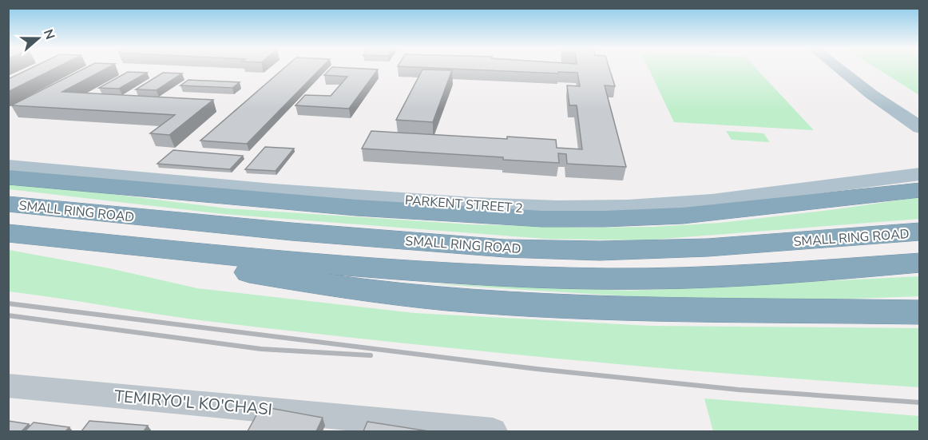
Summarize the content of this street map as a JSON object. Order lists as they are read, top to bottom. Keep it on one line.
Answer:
{"streets":{"highway":["SMALL RING ROAD"],"main road":["PARKENT STREET 2"],"street":["TEMIRYO'L KO'CHASI"]},"north":"right"}
